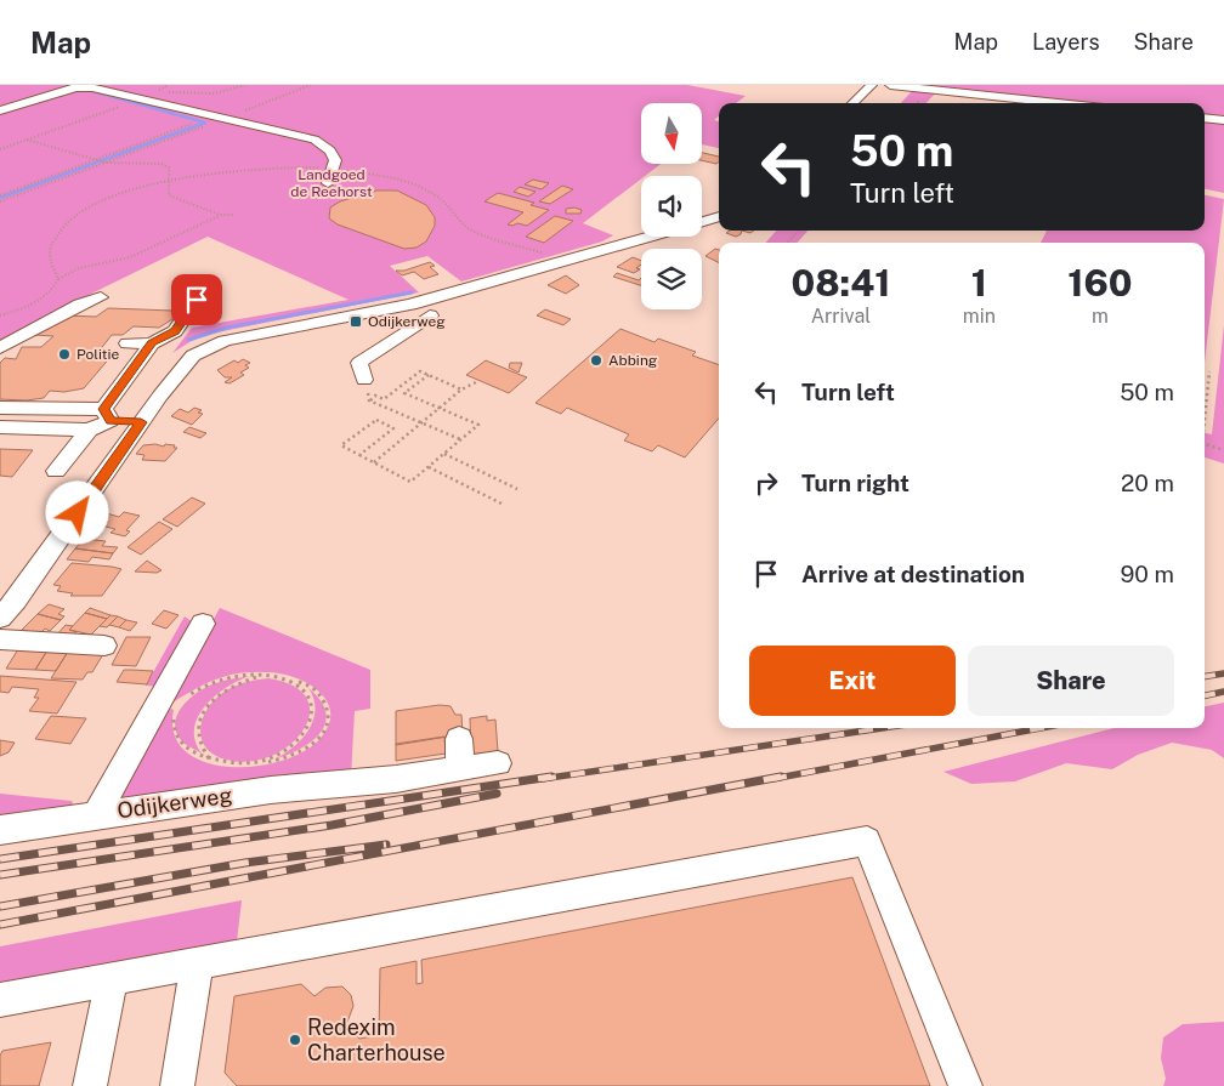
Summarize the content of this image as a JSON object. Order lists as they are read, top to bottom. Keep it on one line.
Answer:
{"streets":{"street":["Odijkerweg"]},"parks":["Landgoed de Reehorst"],"places":{"transit":["Odijkerweg"],"other":["Politie","Abbing","Redexim Charterhouse"]},"north":"bottom","page":{"header":"Map","nav":["Map","Layers","Share"],"turn":["50 m","Turn left"],"eta":["08:41","Arrival","1","min","160","m"],"list":[{"name":"Turn left","value":"50 m"},{"name":"Turn right","value":"20 m"},{"name":"Arrive at destination","value":"90 m"}],"buttons":["Exit","Share"]}}
